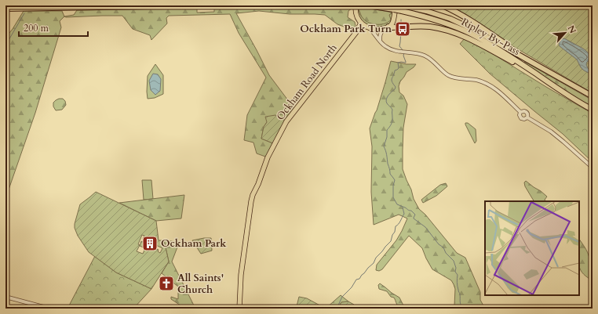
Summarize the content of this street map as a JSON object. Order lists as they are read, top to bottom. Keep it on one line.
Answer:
{"streets":{"highway":["Ripley By-Pass"],"main road":["Ockham Road North"]},"places":{"bus stop":["Ockham Park Turn"],"building":["Ockham Park"],"church":["All Saints' Church"]},"scale_bar":"200 m","north":"top right"}
